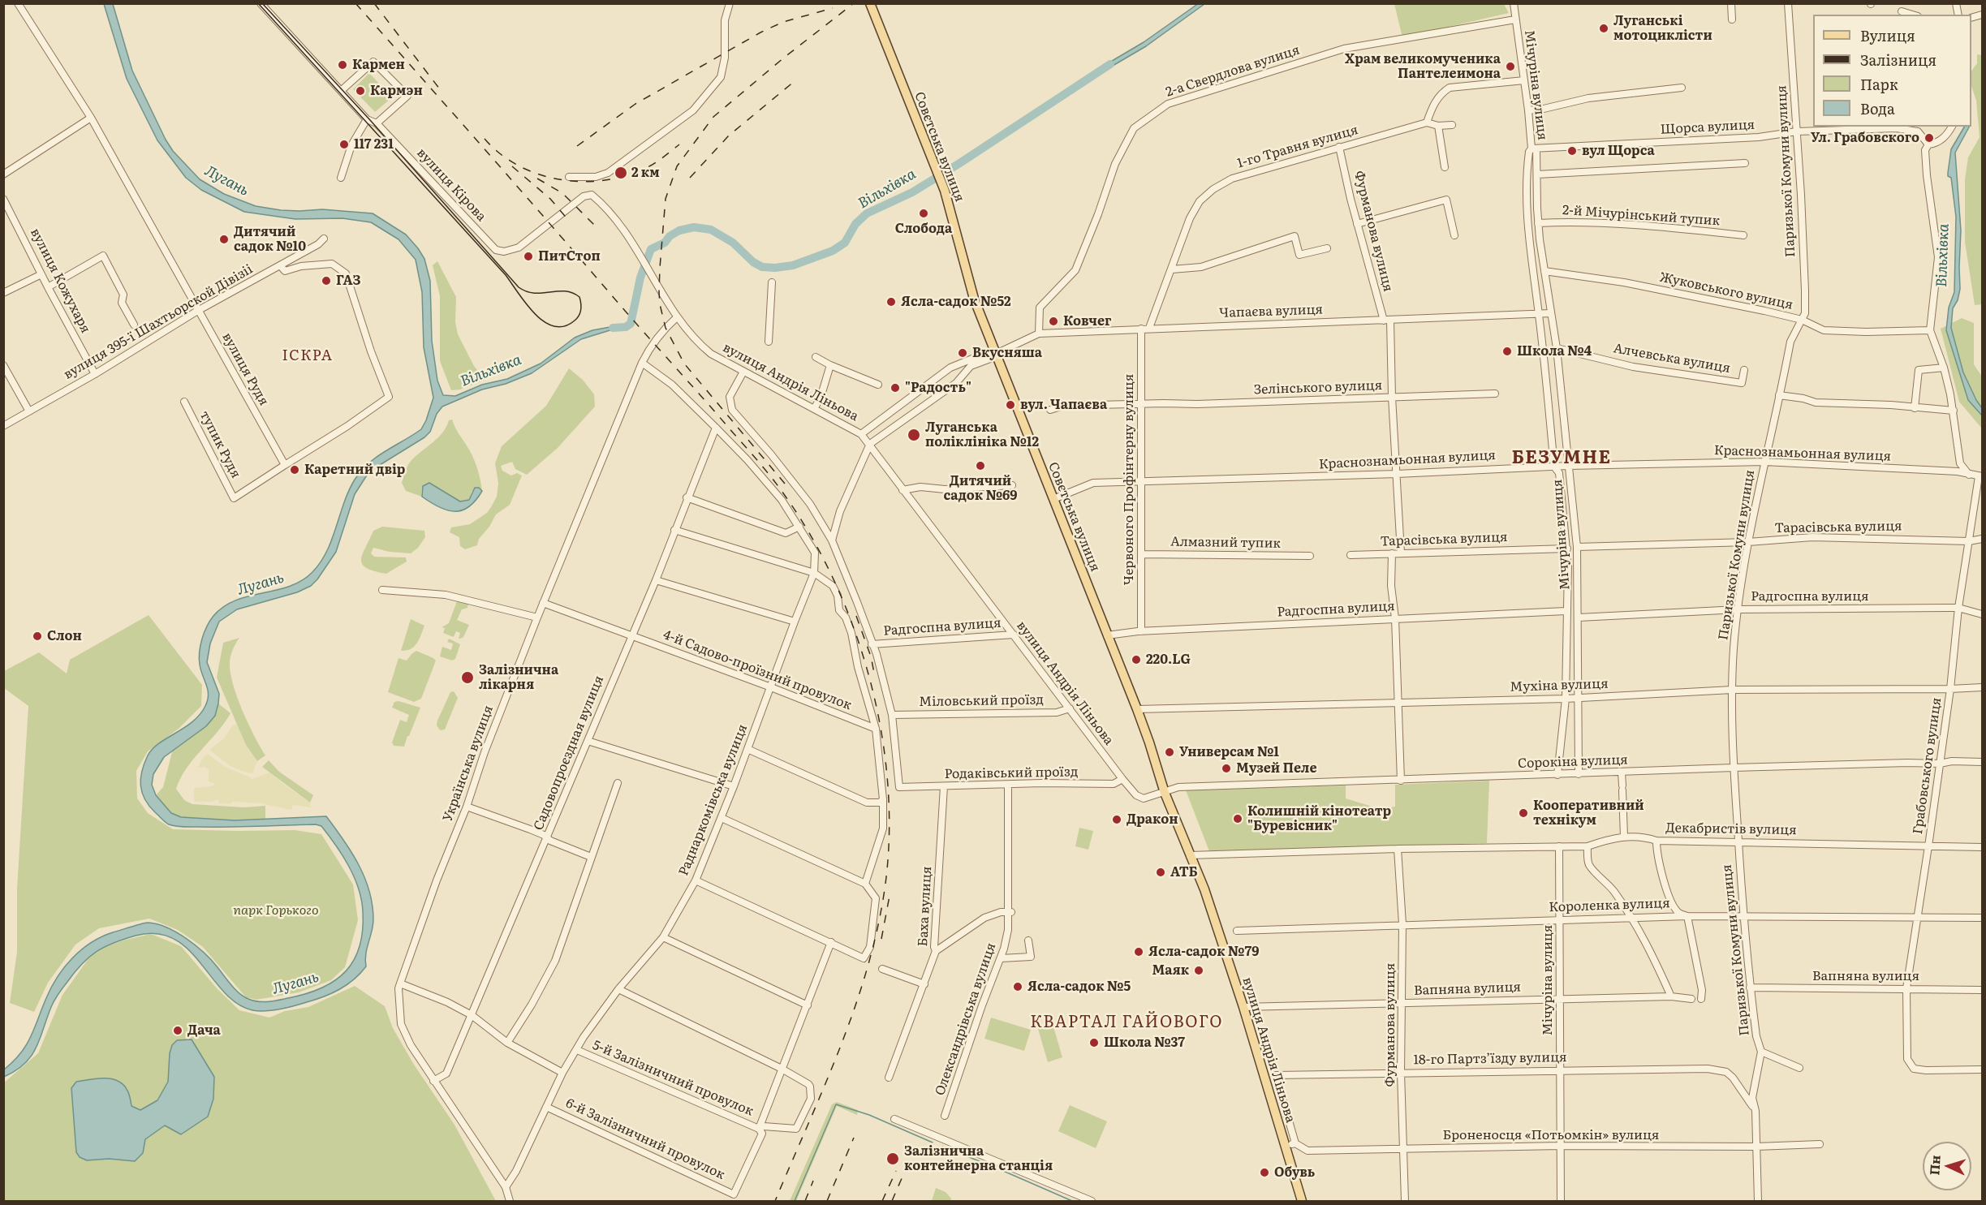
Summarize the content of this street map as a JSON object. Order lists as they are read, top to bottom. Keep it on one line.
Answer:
{"streets":{"main road":["Совєтська вулиця","вулиця Андрія Ліньова"],"street":["2-а Свердлова вулиця","Мічуріна вулиця","Щорса вулиця","1-го Травня вулиця","Паризької Комуни вулиця","вулиця Кірова","2-й Мічурінський тупик","Фурманова вулиця","вулиця Кожухаря","Жуковського вулиця","Чапаєва вулиця","вулиця 395-ї Шахтьорской Дівізіі","Алчевська вулиця","вулиця Рудя","Зелінського вулиця","тупик Рудя","Краснознамьонная вулиця","Червоного Профінтерну вулиця","Тарасівська вулиця","Алмазний тупик","Радгоспна вулиця","4-й Садово-проїзний провулок","Мухіна вулиця","Міловський проїзд","Садовопроєздная вулиця","Сорокіна вулиця","Українська вулиця","Грабовського вулиця","Родаківський проїзд","Раднаркомівська вулиця","Декабристів вулиця","Короленка вулиця","Баха вулиця","Вапняна вулиця","Олександрівська вулиця","18-го Партз’їзду вулиця","5-й Залізничний провулок","Броненосця «Потьомкін» вулиця","6-й Залізничний провулок"]},"crossings":[["2-а Свердлова вулиця","Мічуріна вулиця"],["2-а Свердлова вулиця","Чапаєва вулиця"],["Мічуріна вулиця","Щорса вулиця"],["Мічуріна вулиця","2-й Мічурінський тупик"],["Мічуріна вулиця","Жуковського вулиця"],["Мічуріна вулиця","Чапаєва вулиця"],["Мічуріна вулиця","Алчевська вулиця"],["Мічуріна вулиця","Краснознамьонная вулиця"],["Мічуріна вулиця","Тарасівська вулиця"],["Мічуріна вулиця","Радгоспна вулиця"],["Мічуріна вулиця","Мухіна вулиця"],["Мічуріна вулиця","Сорокіна вулиця"],["Мічуріна вулиця","Декабристів вулиця"],["Мічуріна вулиця","Короленка вулиця"],["Мічуріна вулиця","Вапняна вулиця"],["Мічуріна вулиця","18-го Партз’їзду вулиця"],["Мічуріна вулиця","Броненосця «Потьомкін» вулиця"],["Щорса вулиця","Паризької Комуни вулиця"],["Совєтська вулиця","Чапаєва вулиця"],["Совєтська вулиця","вулиця Андрія Ліньова"],["Совєтська вулиця","Краснознамьонная вулиця"],["Совєтська вулиця","Радгоспна вулиця"],["Совєтська вулиця","Мухіна вулиця"],["Совєтська вулиця","Сорокіна вулиця"],["1-го Травня вулиця","Фурманова вулиця"],["1-го Травня вулиця","Чапаєва вулиця"],["1-го Травня вулиця","Червоного Профінтерну вулиця"],["Паризької Комуни вулиця","Жуковського вулиця"],["Паризької Комуни вулиця","Краснознамьонная вулиця"],["Паризької Комуни вулиця","Тарасівська вулиця"],["Паризької Комуни вулиця","Радгоспна вулиця"],["Паризької Комуни вулиця","Мухіна вулиця"],["Паризької Комуни вулиця","Сорокіна вулиця"],["Паризької Комуни вулиця","Декабристів вулиця"],["Паризької Комуни вулиця","Короленка вулиця"],["Паризької Комуни вулиця","Вапняна вулиця"],["Паризької Комуни вулиця","18-го Партз’їзду вулиця"],["Паризької Комуни вулиця","Броненосця «Потьомкін» вулиця"],["вулиця Кірова","вулиця Андрія Ліньова"],["Фурманова вулиця","Чапаєва вулиця"],["Фурманова вулиця","Зелінського вулиця"],["Фурманова вулиця","Краснознамьонная вулиця"],["Фурманова вулиця","Тарасівська вулиця"],["Фурманова вулиця","Декабристів вулиця"],["Фурманова вулиця","Короленка вулиця"],["Фурманова вулиця","Вапняна вулиця"],["Фурманова вулиця","18-го Партз’їзду вулиця"],["Фурманова вулиця","Броненосця «Потьомкін» вулиця"],["вулиця Кожухаря","вулиця 395-ї Шахтьорской Дівізіі"],["Чапаєва вулиця","вулиця Андрія Ліньова"],["Чапаєва вулиця","Червоного Профінтерну вулиця"],["вулиця 395-ї Шахтьорской Дівізіі","вулиця Рудя"],["вулиця Рудя","тупик Рудя"],["вулиця Андрія Ліньова","Радгоспна вулиця"],["вулиця Андрія Ліньова","Міловський проїзд"],["вулиця Андрія Ліньова","Сорокіна вулиця"],["вулиця Андрія Ліньова","Українська вулиця"],["вулиця Андрія Ліньова","Родаківський проїзд"],["вулиця Андрія Ліньова","Декабристів вулиця"],["вулиця Андрія Ліньова","Вапняна вулиця"],["Зелінського вулиця","Червоного Профінтерну вулиця"],["Краснознамьонная вулиця","Червоного Профінтерну вулиця"],["Краснознамьонная вулиця","Грабовського вулиця"],["Червоного Профінтерну вулиця","Алмазний тупик"],["Червоного Профінтерну вулиця","Радгоспна вулиця"],["Тарасівська вулиця","Грабовського вулиця"],["Радгоспна вулиця","Грабовського вулиця"],["4-й Садово-проїзний провулок","Садовопроєздная вулиця"],["4-й Садово-проїзний провулок","Українська вулиця"],["4-й Садово-проїзний провулок","Раднаркомівська вулиця"],["Мухіна вулиця","Грабовського вулиця"],["Міловський проїзд","Родаківський проїзд"],["Садовопроєздная вулиця","Українська вулиця"],["Сорокіна вулиця","Грабовського вулиця"],["Українська вулиця","Раднаркомівська вулиця"],["Грабовського вулиця","Декабристів вулиця"],["Грабовського вулиця","Короленка вулиця"],["Грабовського вулиця","Вапняна вулиця"],["Родаківський проїзд","Баха вулиця"],["Родаківський проїзд","Олександрівська вулиця"],["Раднаркомівська вулиця","5-й Залізничний провулок"],["Раднаркомівська вулиця","6-й Залізничний провулок"],["18-го Партз’їзду вулиця","Броненосця «Потьомкін» вулиця"],["5-й Залізничний провулок","6-й Залізничний провулок"]],"districts":["ІСКРА","БЕЗУМНЕ","КВАРТАЛ ГАЙОВОГО"],"water":["Лугань","Вільхівка"],"parks":["парк Горького"],"places":["Луганські мотоциклісти","Кармен","Храм великомученика Пантелеимона","Кармэн","Ул. Грабовского","117 231","вул Щорса","2 км","Слобода","Дитячий садок №10","ПитСтоп","ГАЗ","Ясла-садок №52","Ковчег","Школа №4","Вкусняша","\"Радость\"","вул. Чапаєва","Луганська поліклініка №12","Дитячий садок №69","Каретний двір","Слон","220.LG","Залізнична лікарня","Универсам №1","Музей Пеле","Кооперативний технікум","Колишній кінотеатр \"Буревісник\"","Дракон","АТБ","Ясла-садок №79","Маяк","Ясла-садок №5","Дача","Школа №37","Залізнична контейнерна станція","Обувь"],"legend":["Вулиця","Залізниця","Парк","Вода"],"north":"left"}
